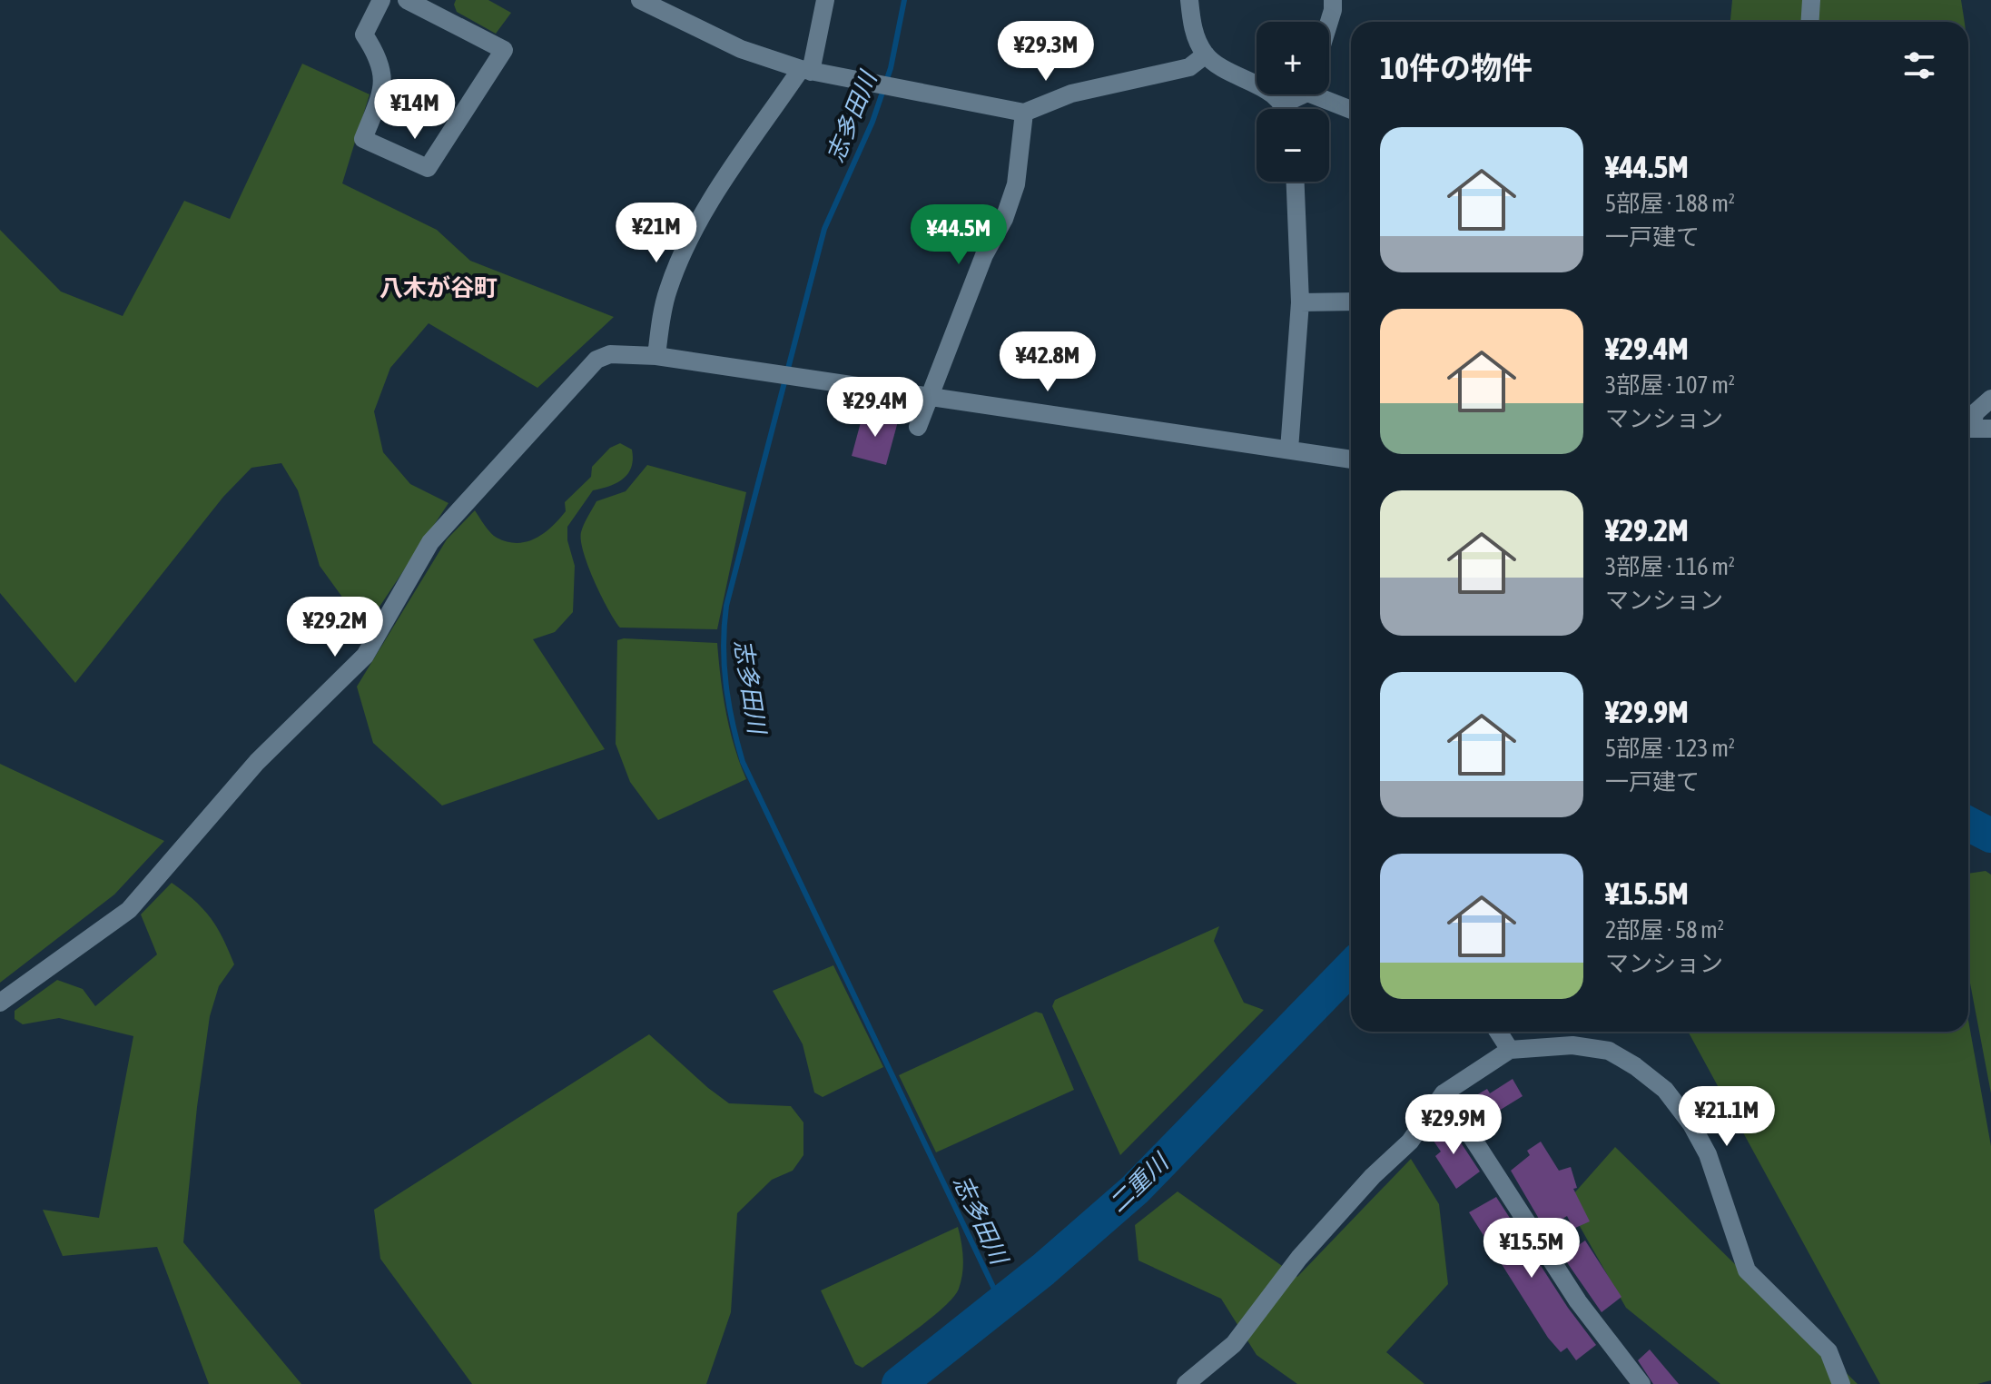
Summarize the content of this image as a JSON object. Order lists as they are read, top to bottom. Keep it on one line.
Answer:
{"districts":["八木が谷町"],"water":["志多田川","二重川"],"page":{"price":["¥29.3M","¥14M","¥21M","¥44.5M","¥42.8M","¥29.4M","¥29.2M","¥21.1M","¥29.9M","¥15.5M"],"map_buttons":["+","−"],"heading":"10件の物件","list":[{"name":"¥44.5M","note":"5部屋 · 188 m² · 一戸建て"},{"name":"¥29.4M","note":"3部屋 · 107 m² · マンション"},{"name":"¥29.2M","note":"3部屋 · 116 m² · マンション"},{"name":"¥29.9M","note":"5部屋 · 123 m² · 一戸建て"},{"name":"¥15.5M","note":"2部屋 · 58 m² · マンション"}]}}
